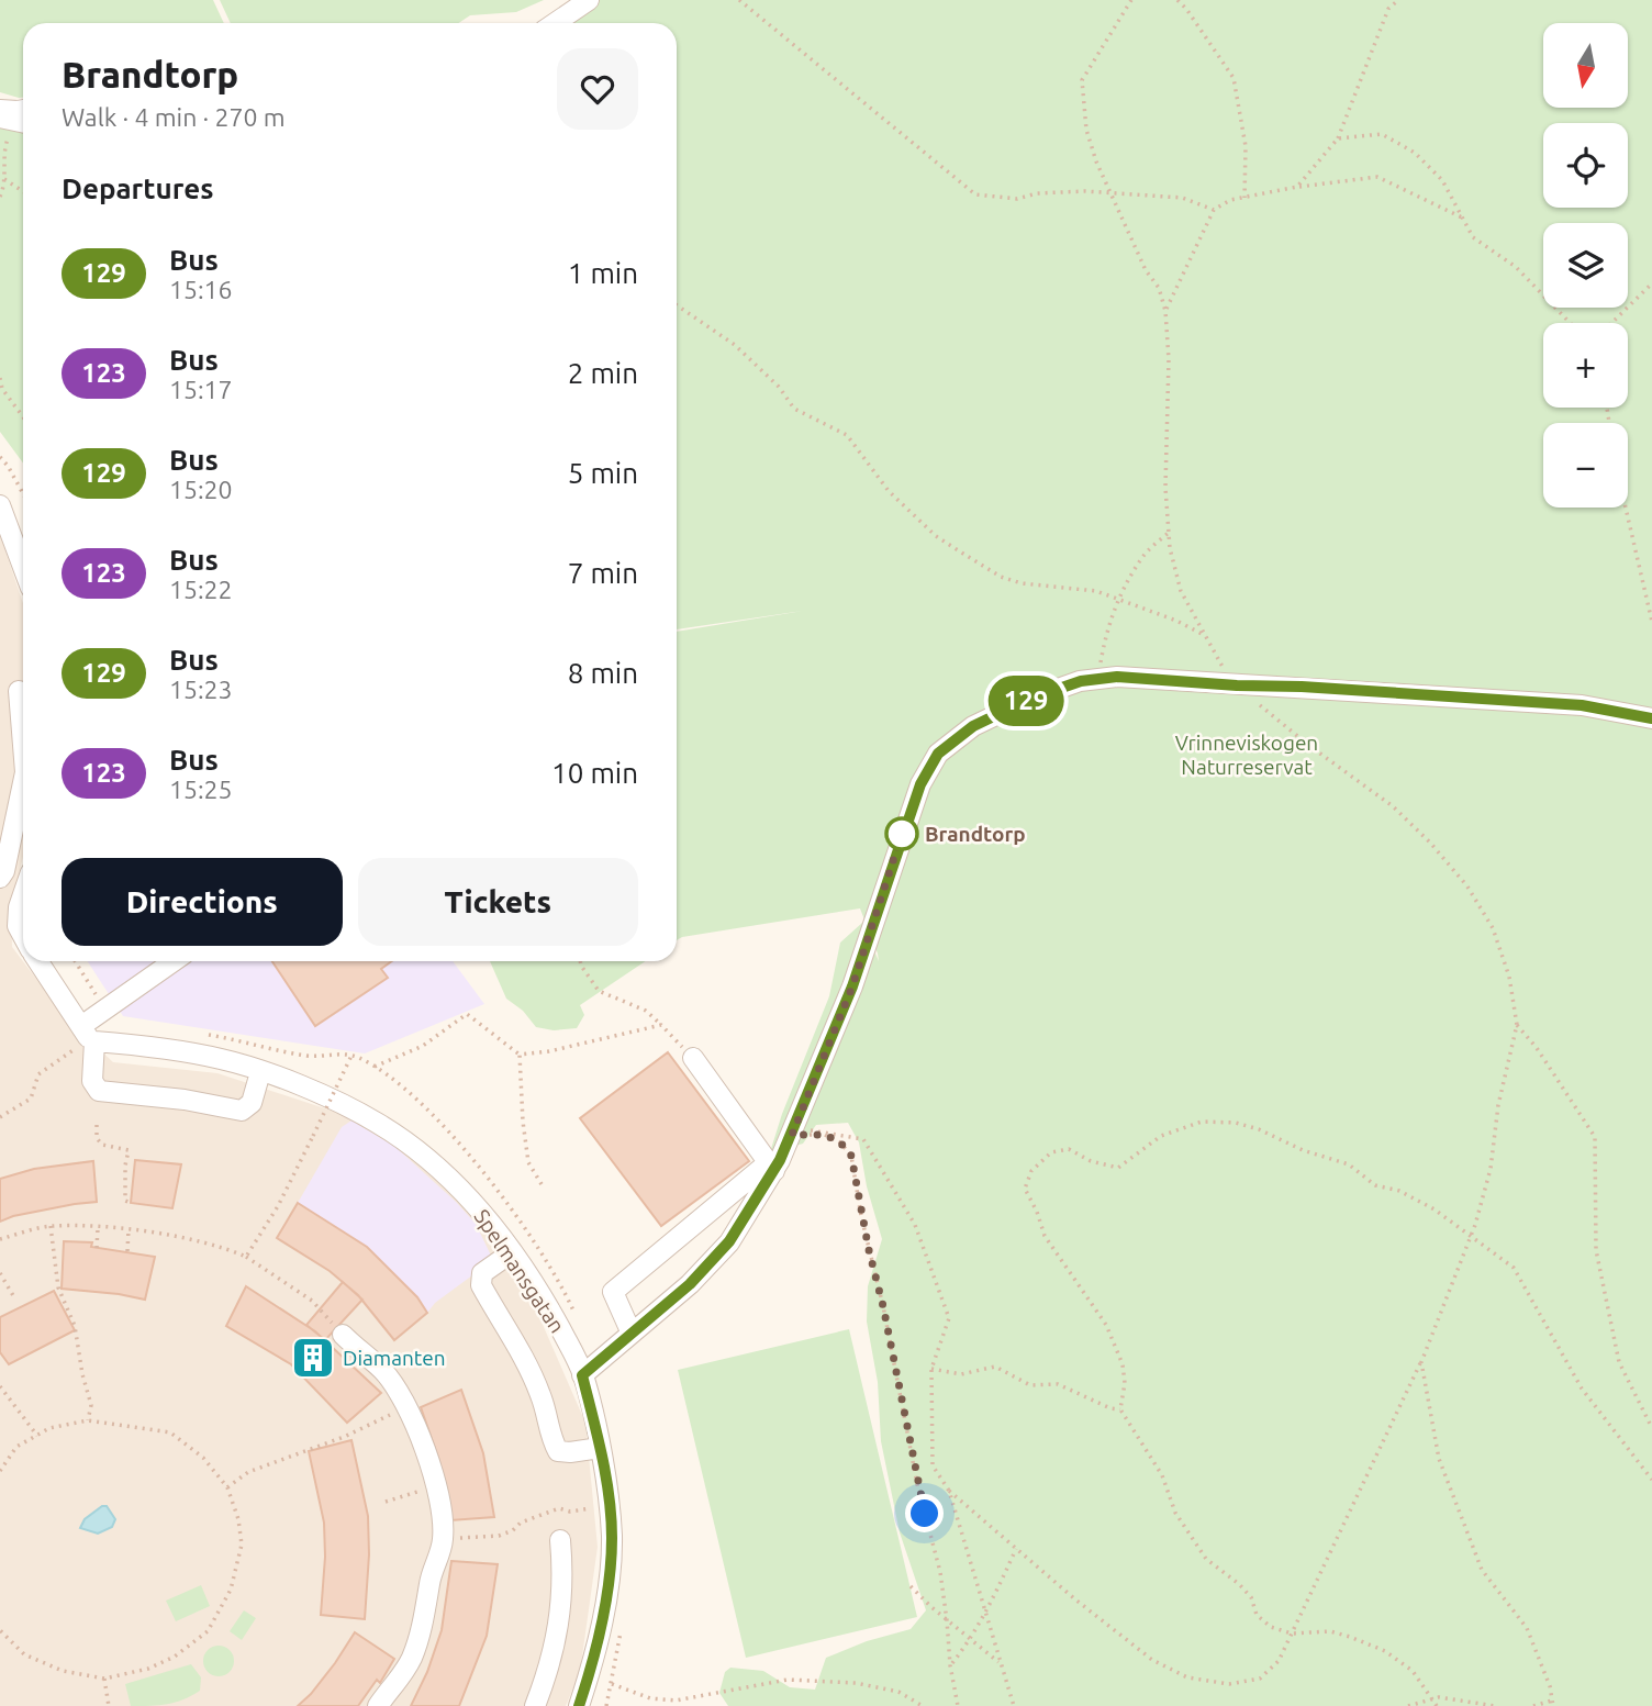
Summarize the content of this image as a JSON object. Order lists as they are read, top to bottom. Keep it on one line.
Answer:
{"streets":{"street":["Spelmansgatan"]},"parks":["Vrinneviskogen Naturreservat"],"places":{"other":["Brandtorp"],"building":["Diamanten"]},"lines":["bus line 129"],"north":"bottom","page":{"on_map":"129","map_buttons":["+","−"],"heading":[["Brandtorp","Walk · 4 min · 270 m"],"Departures"],"list":[{"mark":"129","name":"Bus","note":"15:16","value":"1 min"},{"mark":"123","name":"Bus","note":"15:17","value":"2 min"},{"mark":"129","name":"Bus","note":"15:20","value":"5 min"},{"mark":"123","name":"Bus","note":"15:22","value":"7 min"},{"mark":"129","name":"Bus","note":"15:23","value":"8 min"},{"mark":"123","name":"Bus","note":"15:25","value":"10 min"}],"buttons":["Directions","Tickets"]}}
